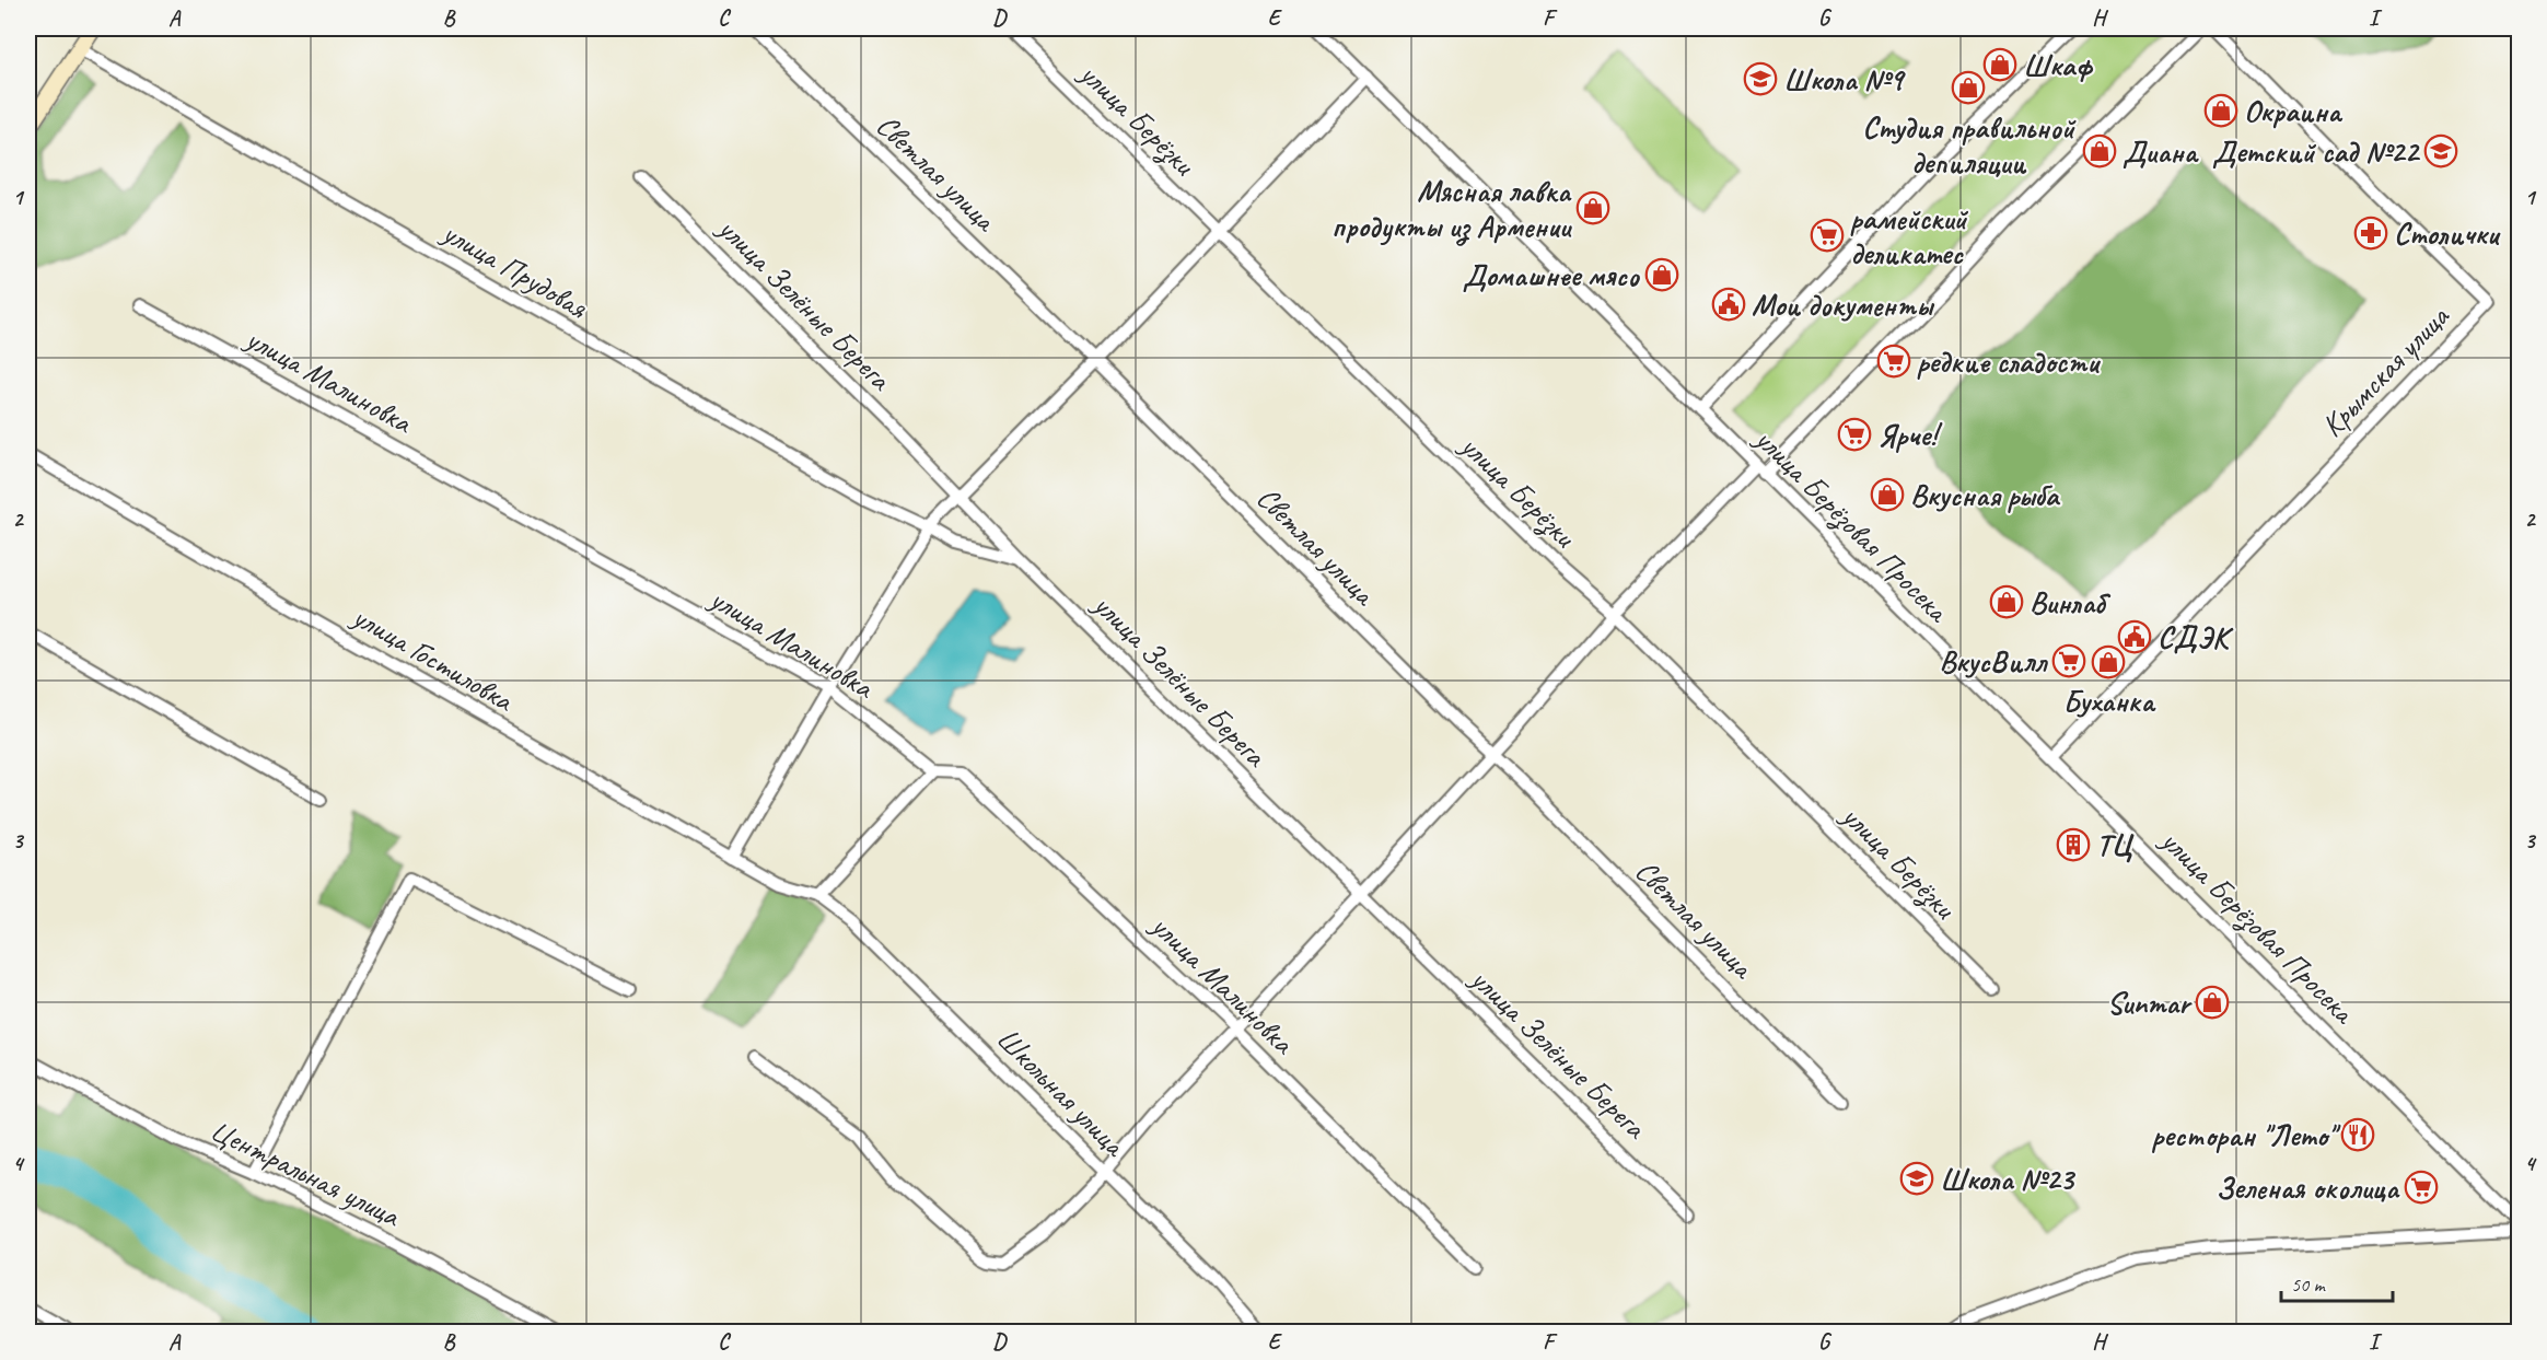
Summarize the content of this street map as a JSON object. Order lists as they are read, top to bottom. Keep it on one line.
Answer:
{"streets":{"street":["улица Берёзки","Светлая улица","улица Прудовая","улица Зелёные Берега","Крымская улица","улица Малиновка","улица Берёзовая Просека","улица Гостиловка","Школьная улица","Центральная улица"]},"crossings":[["улица Прудовая","улица Зелёные Берега"],["Крымская улица","улица Берёзовая Просека"],["улица Гостиловка","Школьная улица"]],"places":{"shop":["Шкаф","Студия правильной депиляции","Окраина","Диана","Мясная лавка продукты из Армении","Домашнее мясо","Вкусная рыба","Винлаб","Буханка","Sunmar"],"school or university":["Школа №9","Детский сад №22","Школа №23"],"pharmacy":["Столички"],"supermarket":["рамейский деликатес","редкие сладости","Ярче!","ВкусВилл","Зеленая околица"],"public building":["Мои документы","СДЭК"],"building":["ТЦ"],"restaurant":["ресторан \"Лето\""]},"scale_bar":"50 m","grid":{"columns":["A","B","C","D","E","F","G","H","I"],"rows":["1","2","3","4"]}}
